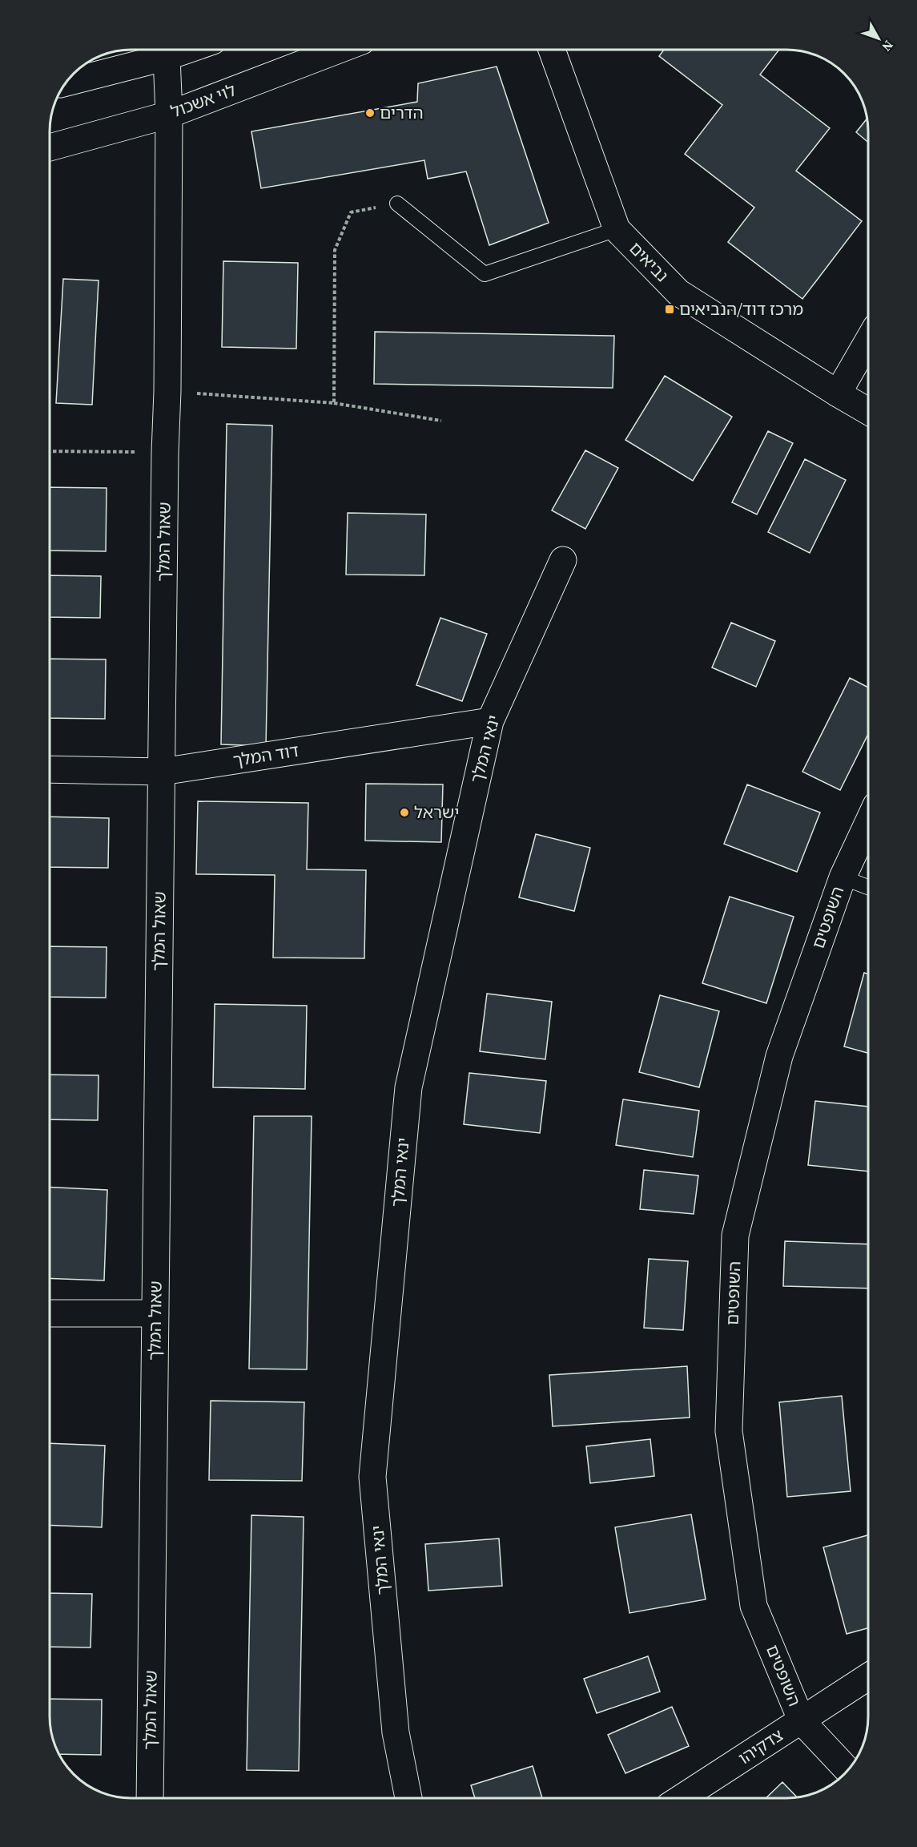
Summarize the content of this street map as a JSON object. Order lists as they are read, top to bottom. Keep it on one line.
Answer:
{"streets":{"street":["לוי אשכול","נביאים","שאול המלך","ינאי המלך","דוד המלך","השופטים","צדקיהו"]},"crossings":[["לוי אשכול","שאול המלך"],["שאול המלך","דוד המלך"],["ינאי המלך","דוד המלך"],["השופטים","צדקיהו"]],"places":{"other":["הדרים","ישראל"],"transit":["מרכז דוד/הנביאים"]},"north":"bottom right"}
